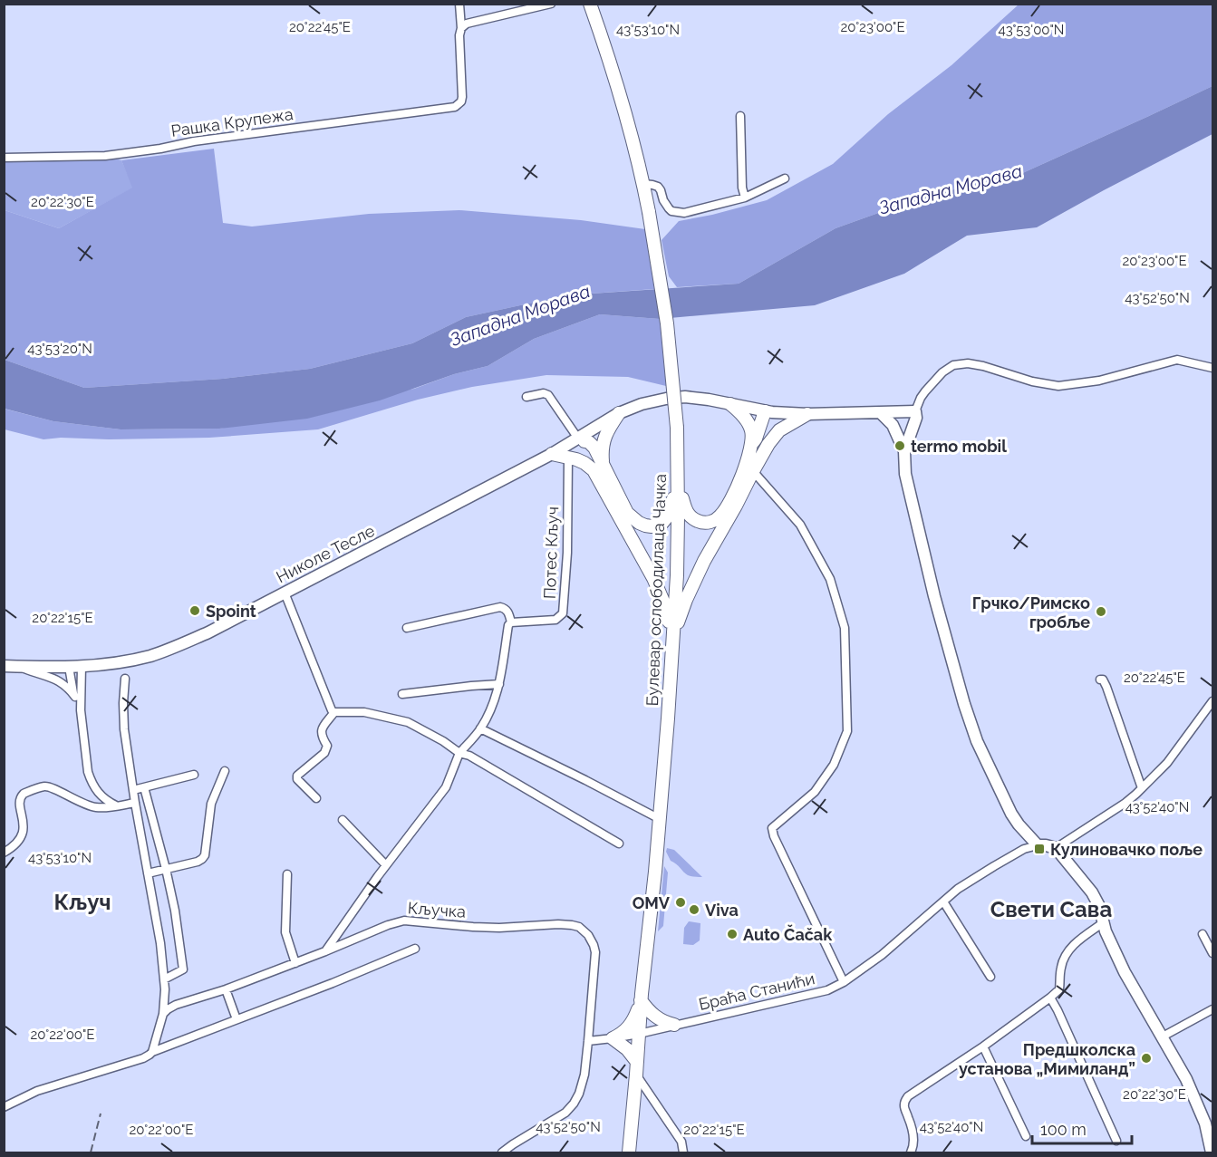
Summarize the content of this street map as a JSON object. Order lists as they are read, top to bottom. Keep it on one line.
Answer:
{"streets":{"main road":["Булевар ослободилаца Чачка"],"street":["Рашка Крупежа","Потес Кључ","Николе Тесле","Кључка","Браћа Станићи"]},"crossings":[["Булевар ослободилаца Чачка","Браћа Станићи"],["Кључка","Браћа Станићи"]],"districts":["Кључ","Свети Сава"],"water":["Западна Морава"],"places":{"other":["termo mobil","Spoint","Грчко/Римско гробље","OMV","Viva","Auto Čačak","Предшколска установа „Мимиланд”"],"transit":["Кулиновачко поље"]},"scale_bar":"100 m","coordinates":["20°22'45\"E","20°23'00\"E","43°53'10\"N","43°53'00\"N","20°22'30\"E","43°52'50\"N","43°53'20\"N","20°22'15\"E","43°52'40\"N","20°22'00\"E"]}
